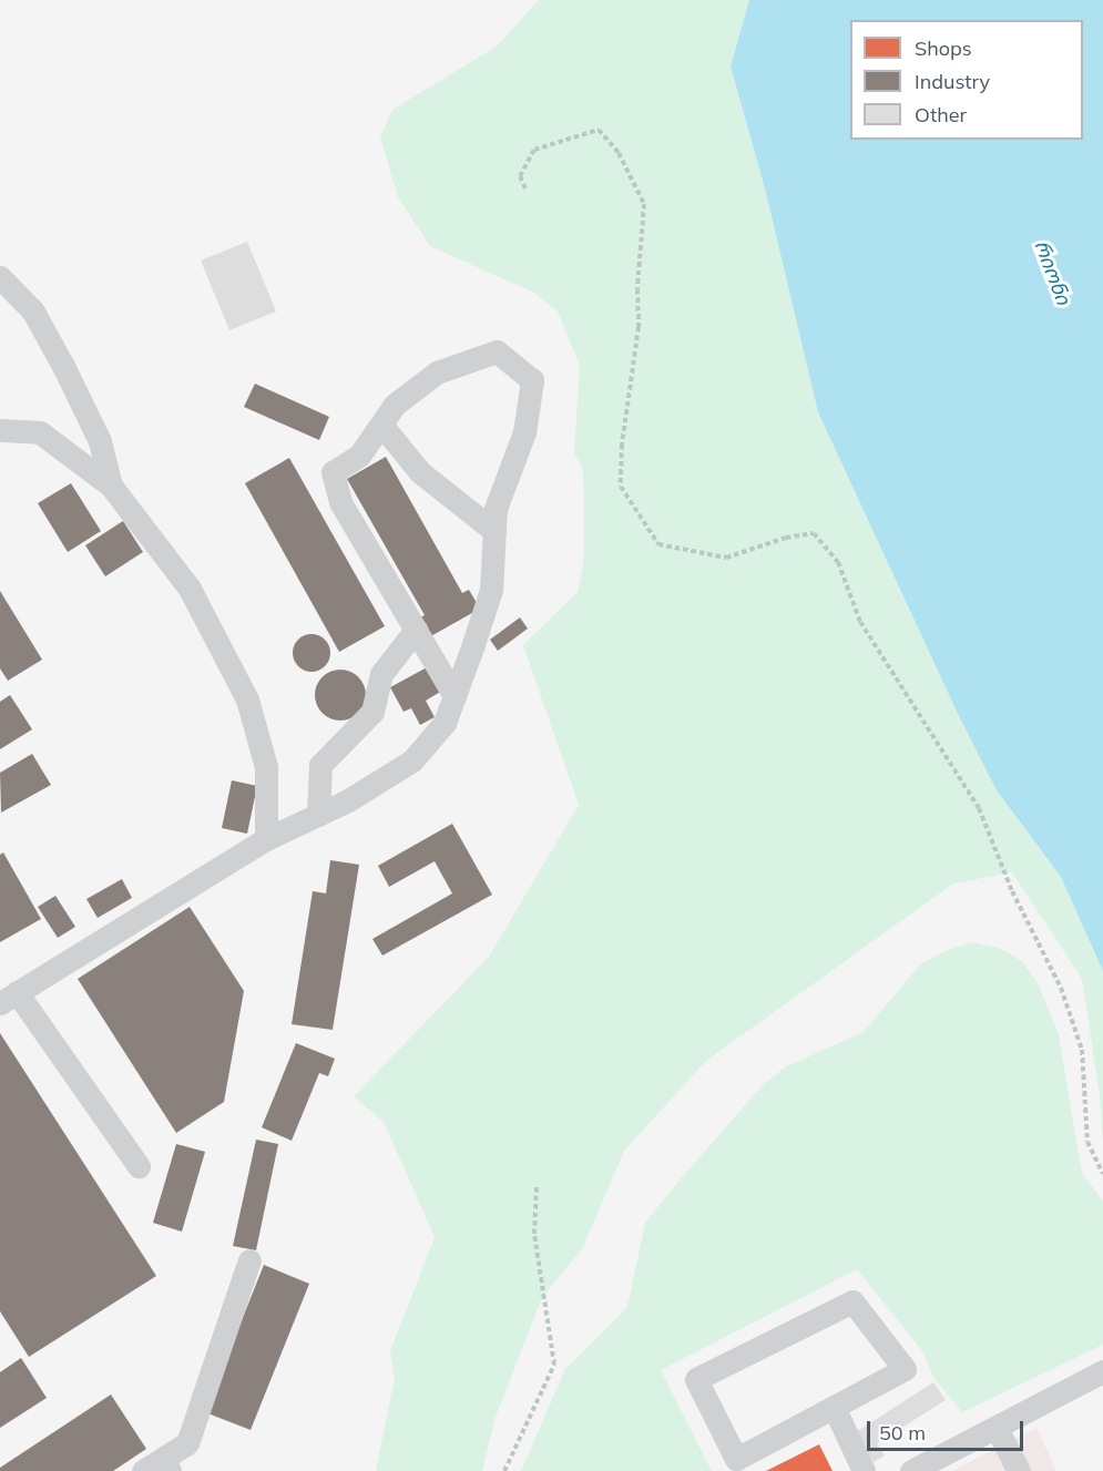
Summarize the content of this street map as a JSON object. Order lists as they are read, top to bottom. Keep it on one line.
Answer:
{"water":["რიონი"],"legend":["Shops","Industry","Other"],"scale_bar":"50 m"}
